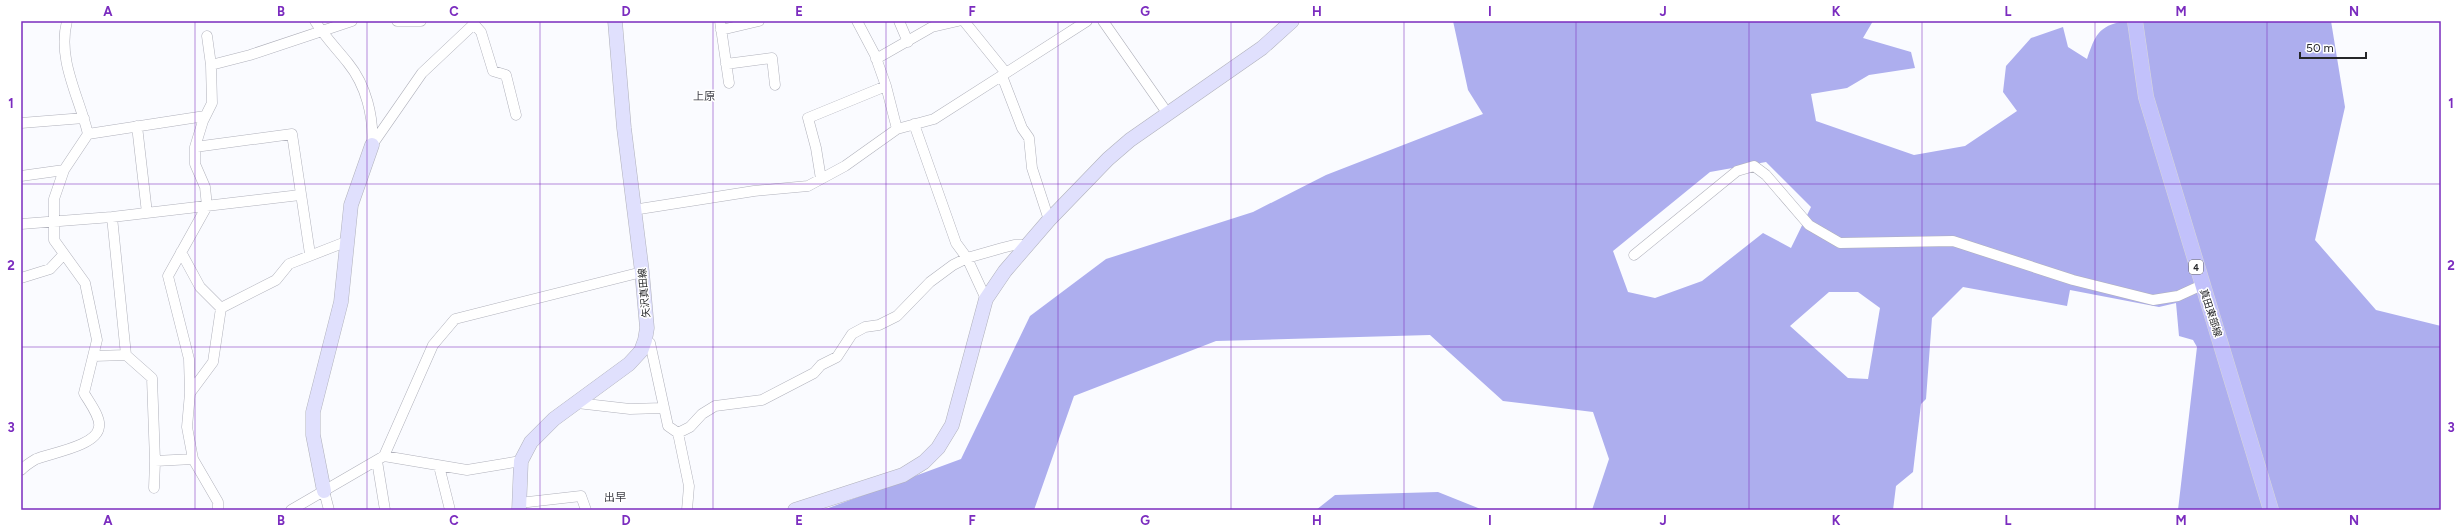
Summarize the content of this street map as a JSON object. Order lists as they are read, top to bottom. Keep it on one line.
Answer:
{"streets":{"main road":["4","真田東部線"],"street":["矢沢真田線"]},"districts":["上原","出早"],"scale_bar":"50 m","grid":{"columns":["A","B","C","D","E","F","G","H","I","J","K","L","M","N"],"rows":["1","2","3"]}}
